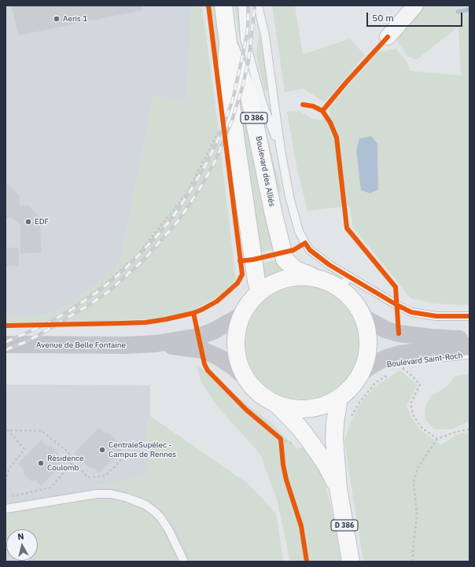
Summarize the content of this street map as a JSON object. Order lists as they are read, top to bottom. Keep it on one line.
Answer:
{"streets":{"main road":["D 386","Boulevard des Alliés","Avenue de Belle Fontaine","Boulevard Saint-Roch"]},"places":["Aeris 1","EDF","CentraleSupélec - Campus de Rennes","Résidence Coulomb"],"scale_bar":"50 m","north":"top"}
